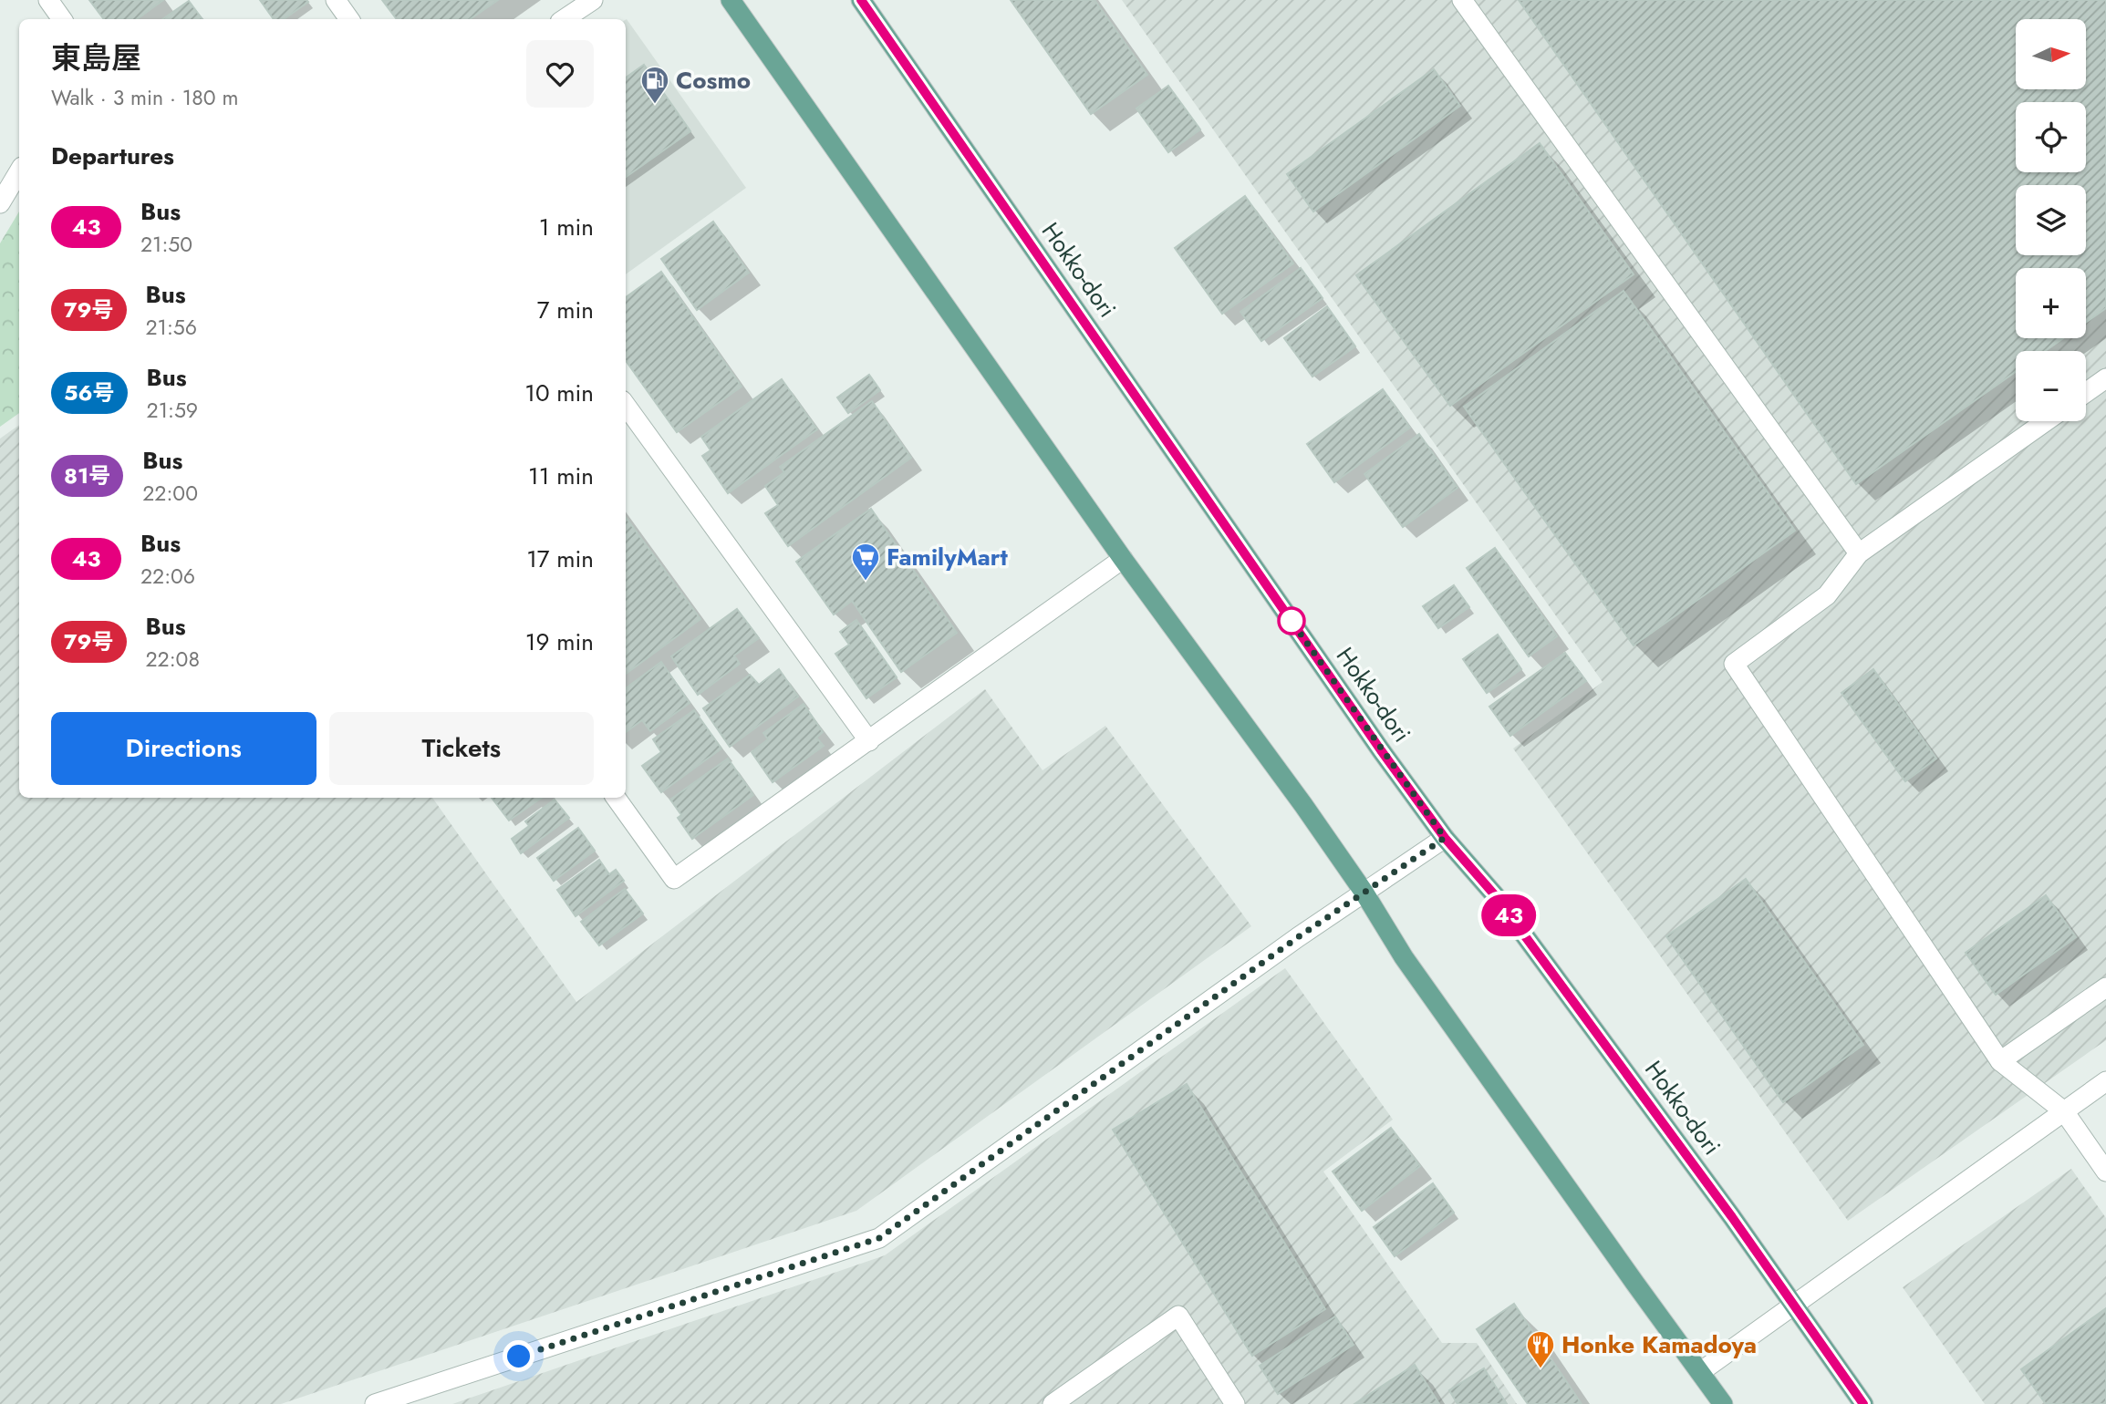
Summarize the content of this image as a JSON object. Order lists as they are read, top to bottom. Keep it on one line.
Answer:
{"streets":{"main road":["Hokko-dori"]},"places":{"fuel station":["Cosmo"],"supermarket":["FamilyMart"],"restaurant":["Honke Kamadoya"]},"lines":["bus line 43"],"north":"right","page":{"on_map":"43","map_buttons":["+","−"],"heading":[["東島屋","Walk · 3 min · 180 m"],"Departures"],"list":[{"mark":"43","name":"Bus","note":"21:50","value":"1 min"},{"mark":"79号","name":"Bus","note":"21:56","value":"7 min"},{"mark":"56号","name":"Bus","note":"21:59","value":"10 min"},{"mark":"81号","name":"Bus","note":"22:00","value":"11 min"},{"mark":"43","name":"Bus","note":"22:06","value":"17 min"},{"mark":"79号","name":"Bus","note":"22:08","value":"19 min"}],"buttons":["Directions","Tickets"]}}
